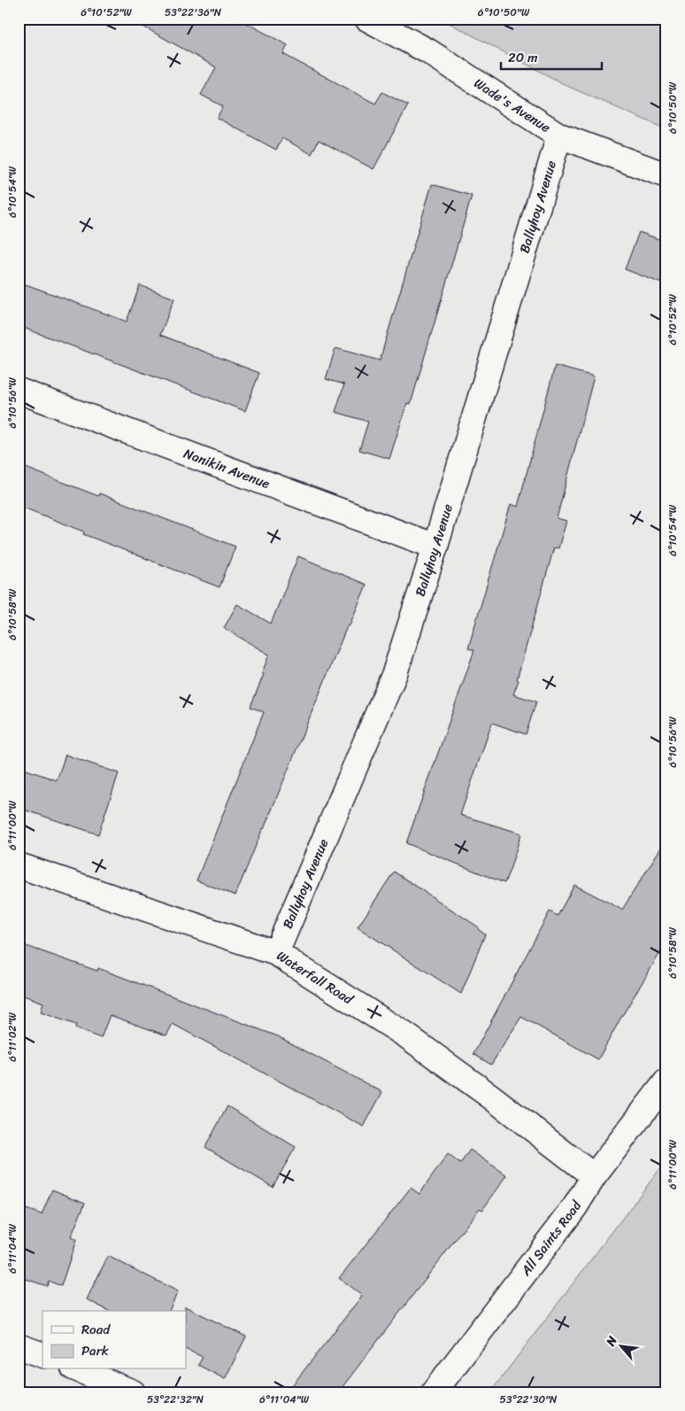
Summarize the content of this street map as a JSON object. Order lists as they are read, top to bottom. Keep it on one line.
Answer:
{"streets":{"street":["Wade's Avenue","Ballyhoy Avenue","Nanikin Avenue","Waterfall Road","All Saints Road"]},"crossings":[["Wade's Avenue","Ballyhoy Avenue"],["Ballyhoy Avenue","Nanikin Avenue"],["Ballyhoy Avenue","Waterfall Road"],["Waterfall Road","All Saints Road"]],"legend":["Road","Park"],"scale_bar":"20 m","north":"top left","coordinates":["6°10'52\"W","53°22'36\"N","6°10'50\"W","6°10'54\"W","6°10'56\"W","6°10'58\"W","6°11'00\"W","6°11'02\"W","6°11'04\"W","53°22'32\"N","53°22'30\"N"]}
